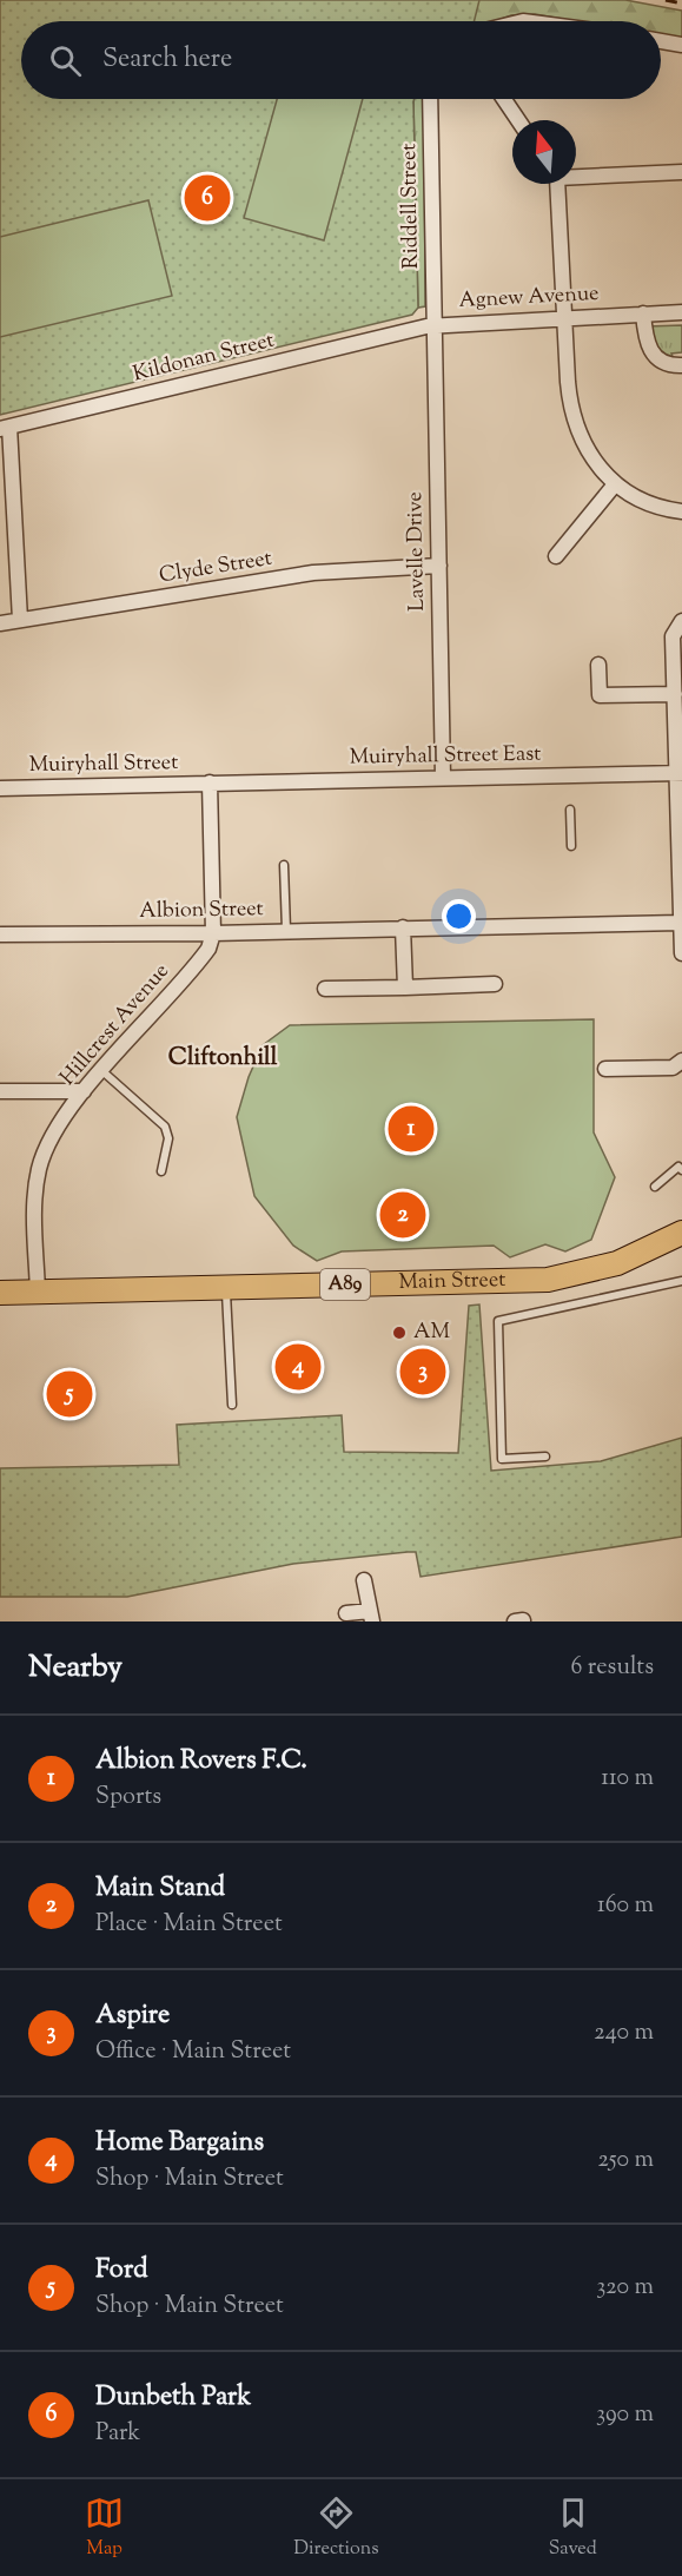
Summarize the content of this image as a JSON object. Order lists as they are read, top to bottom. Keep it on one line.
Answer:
{"streets":{"main road":["Main Street","A89"],"street":["Riddell Street","Agnew Avenue","Kildonan Street","Lavelle Drive","Clyde Street","Muiryhall Street East","Muiryhall Street","Albion Street","Hillcrest Avenue"]},"crossings":[["Riddell Street","Agnew Avenue"],["Riddell Street","Lavelle Drive"],["Agnew Avenue","Kildonan Street"],["Agnew Avenue","Lavelle Drive"],["Lavelle Drive","Clyde Street"],["Lavelle Drive","Muiryhall Street East"],["Muiryhall Street East","Muiryhall Street"],["Muiryhall Street East","Hillcrest Avenue"],["Muiryhall Street","Hillcrest Avenue"],["Albion Street","Hillcrest Avenue"],["Hillcrest Avenue","Main Street"]],"districts":["Cliftonhill"],"places":["AM"],"north":"top","page":{"search":"Search here","pins":["6","1","2","4","3","5"],"heading":["Nearby","6 results"],"list":[{"mark":"1","name":"Albion Rovers F.C.","note":"Sports","value":"110 m"},{"mark":"2","name":"Main Stand","note":"Place · Main Street","value":"160 m"},{"mark":"3","name":"Aspire","note":"Office · Main Street","value":"240 m"},{"mark":"4","name":"Home Bargains","note":"Shop · Main Street","value":"250 m"},{"mark":"5","name":"Ford","note":"Shop · Main Street","value":"320 m"},{"mark":"6","name":"Dunbeth Park","note":"Park","value":"390 m"}],"nav":["Map","Directions","Saved"]}}
